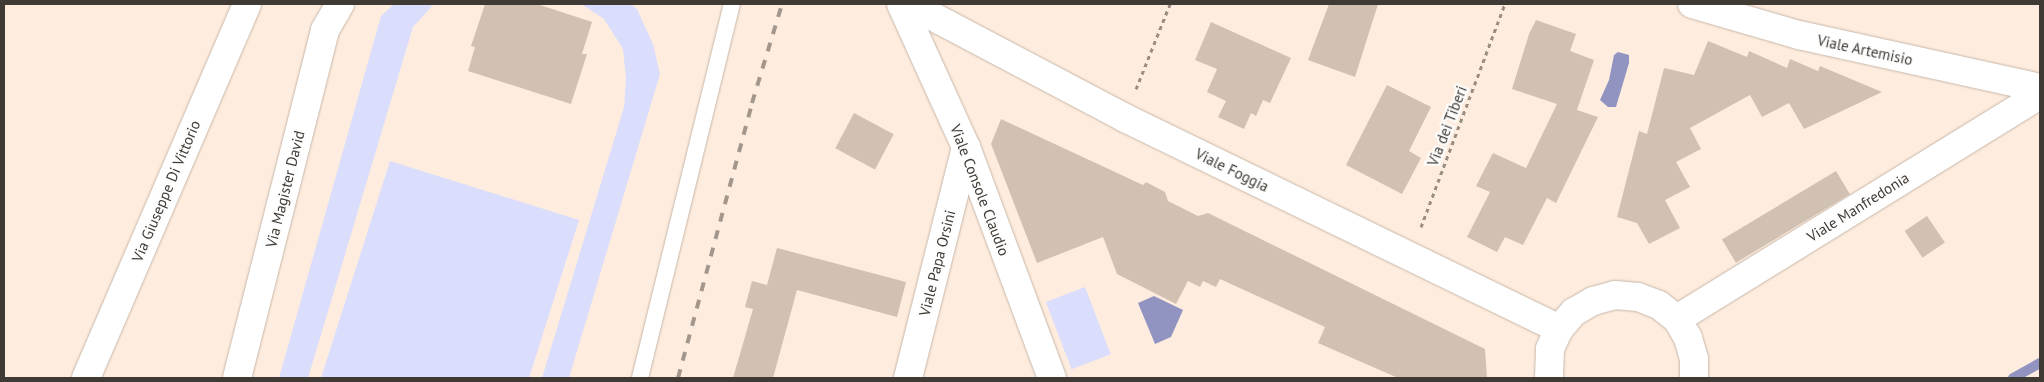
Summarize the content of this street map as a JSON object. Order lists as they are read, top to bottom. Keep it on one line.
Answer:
{"streets":{"street":["Viale Artemisio","Viale Foggia","Via Magister David","Viale Console Claudio","Via Giuseppe Di Vittorio","Viale Manfredonia","Viale Papa Orsini"],"path":["Via dei Tiberi"]},"crossings":[["Via dei Tiberi","Viale Foggia"],["Viale Console Claudio","Viale Papa Orsini"]]}
